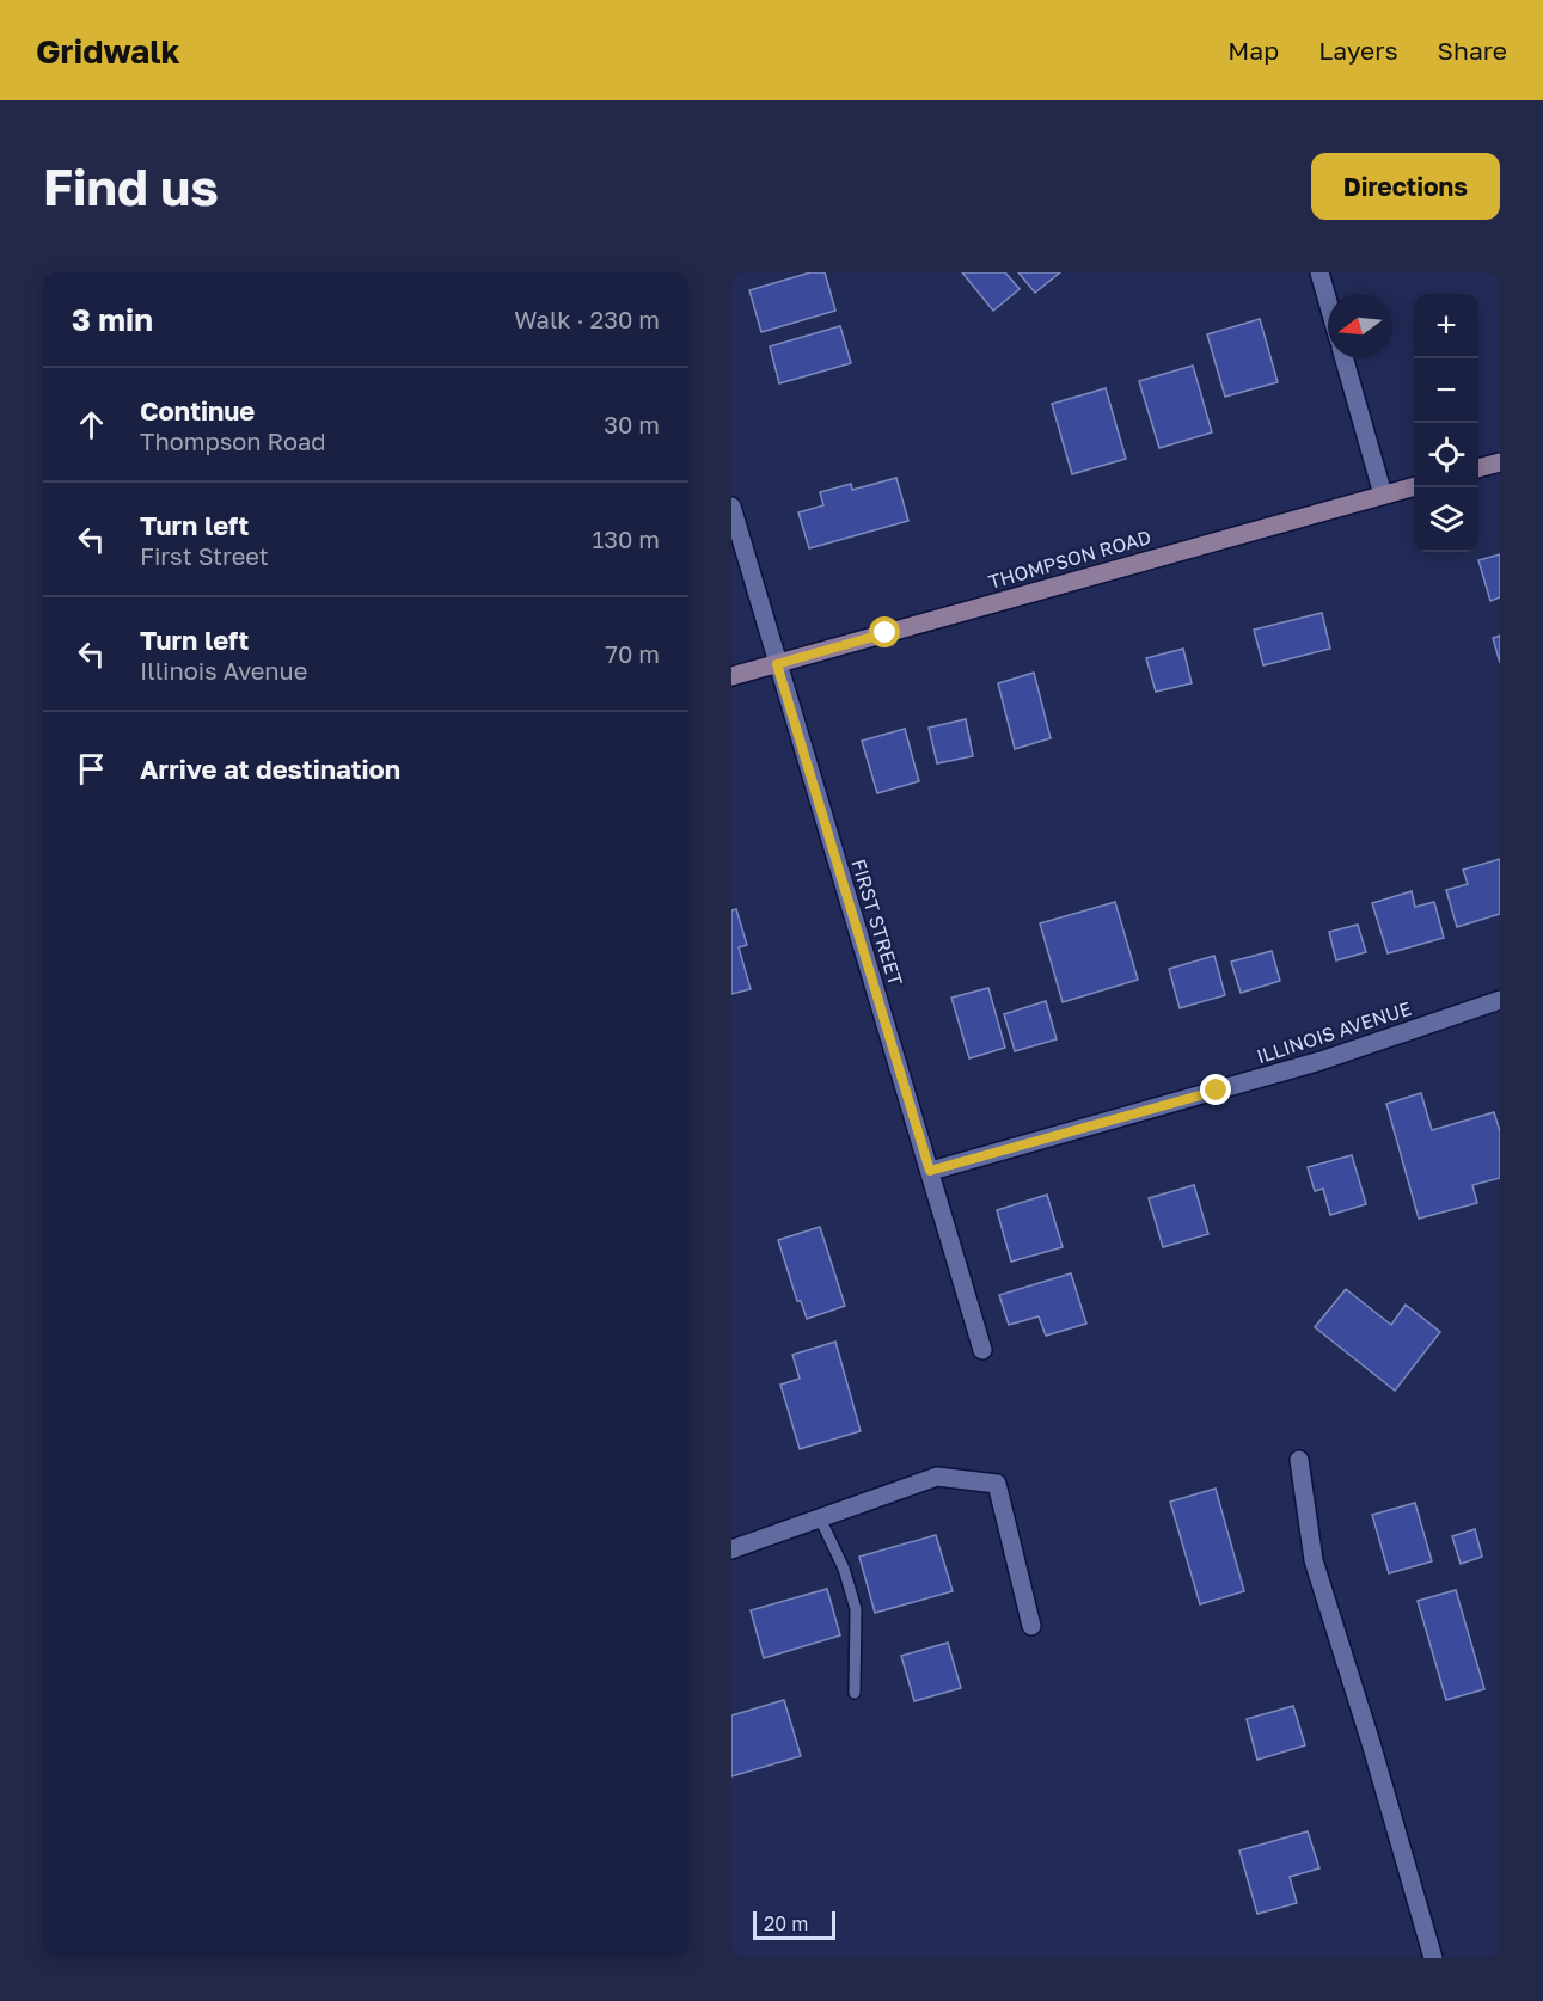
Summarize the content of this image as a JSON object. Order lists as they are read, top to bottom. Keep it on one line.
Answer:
{"streets":{"street":["THOMPSON ROAD","FIRST STREET","ILLINOIS AVENUE"]},"crossings":[["THOMPSON ROAD","FIRST STREET"],["FIRST STREET","ILLINOIS AVENUE"]],"scale_bar":"20 m","north":"left","page":{"header":"Gridwalk","nav":["Map","Layers","Share"],"buttons":"Directions","title":"Find us","heading":["3 min","Walk · 230 m"],"map_buttons":["+","−"],"list":[["Continue","Thompson Road","30 m"],["Turn left","First Street","130 m"],["Turn left","Illinois Avenue","70 m"],"Arrive at destination"],"scale":"20 m"}}
